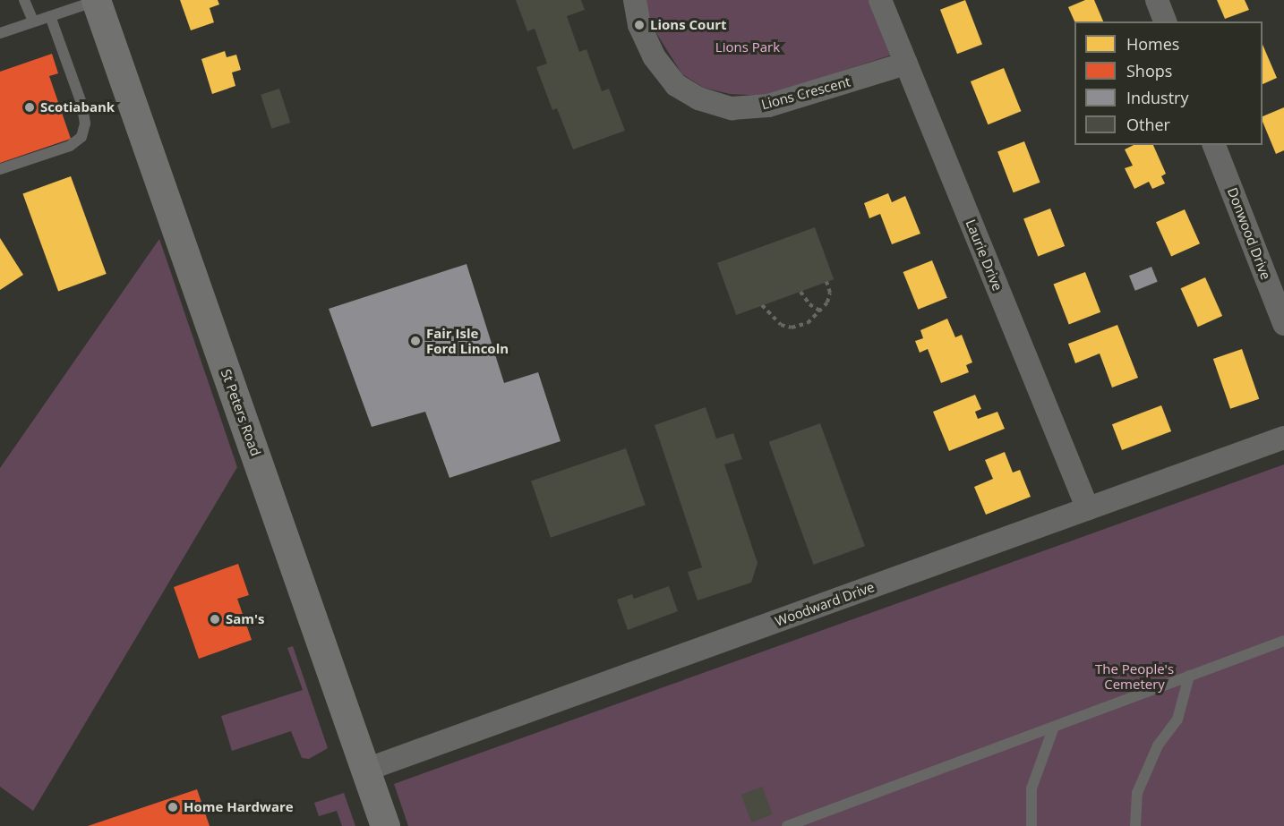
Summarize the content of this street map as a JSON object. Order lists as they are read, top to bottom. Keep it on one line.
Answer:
{"streets":{"main road":["St Peters Road"],"street":["Lions Crescent","Donwood Drive","Laurie Drive","Woodward Drive"]},"crossings":[["Lions Crescent","Laurie Drive"],["Laurie Drive","Woodward Drive"],["St Peters Road","Woodward Drive"]],"parks":["Lions Park","The People's Cemetery"],"places":["Lions Court","Scotiabank","Fair Isle Ford Lincoln","Sam's","Home Hardware"],"legend":["Homes","Shops","Industry","Other"]}
